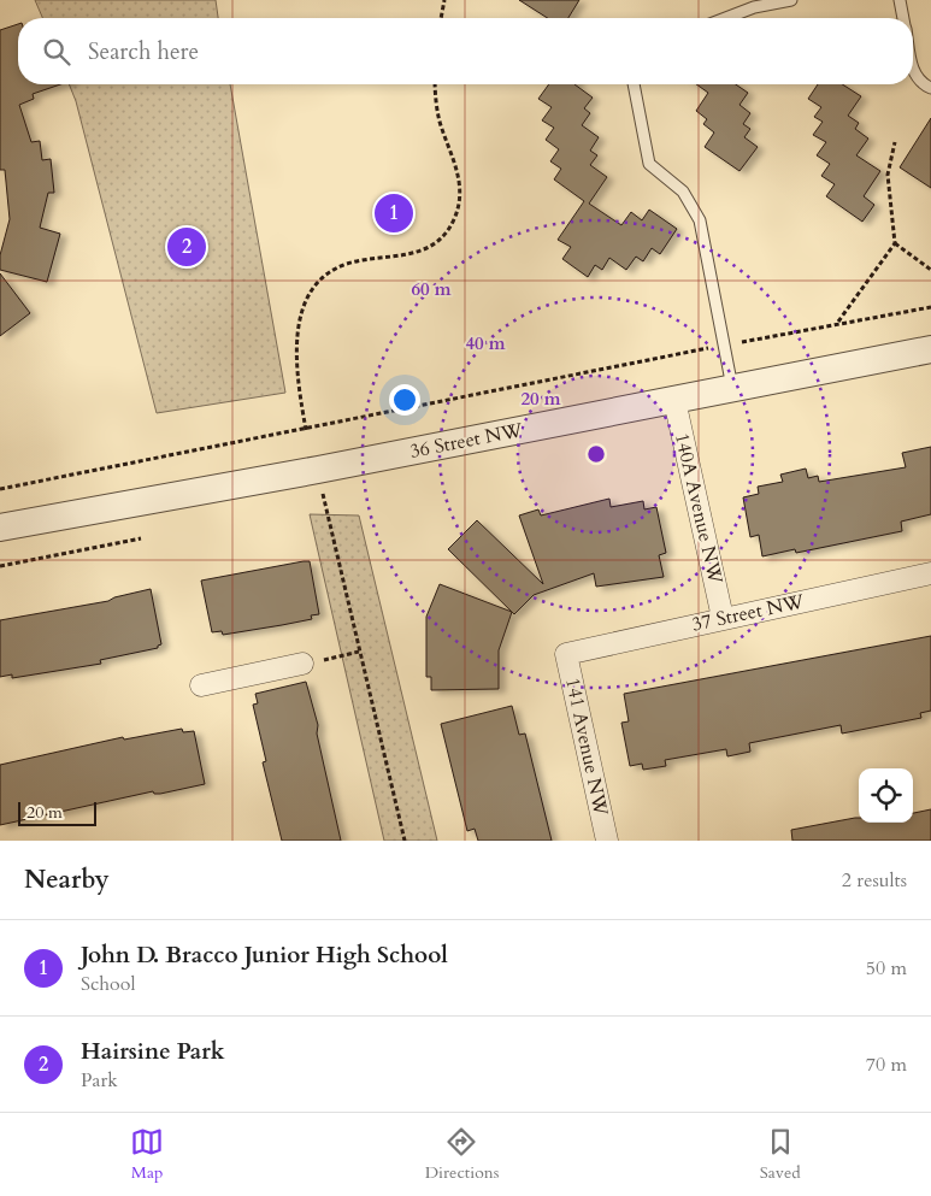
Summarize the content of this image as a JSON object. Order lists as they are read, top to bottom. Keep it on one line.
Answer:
{"streets":{"street":["36 Street NW","140A Avenue NW","37 Street NW","141 Avenue NW"]},"crossings":[["36 Street NW","140A Avenue NW"],["140A Avenue NW","37 Street NW"],["37 Street NW","141 Avenue NW"]],"scale_bar":"20 m","page":{"search":"Search here","pins":["1","2"],"scale":"20 m","heading":["Nearby","2 results"],"list":[{"mark":"1","name":"John D. Bracco Junior High School","note":"School","value":"50 m"},{"mark":"2","name":"Hairsine Park","note":"Park","value":"70 m"}],"nav":["Map","Directions","Saved"]},"rings":["60 m","40 m","20 m"]}
